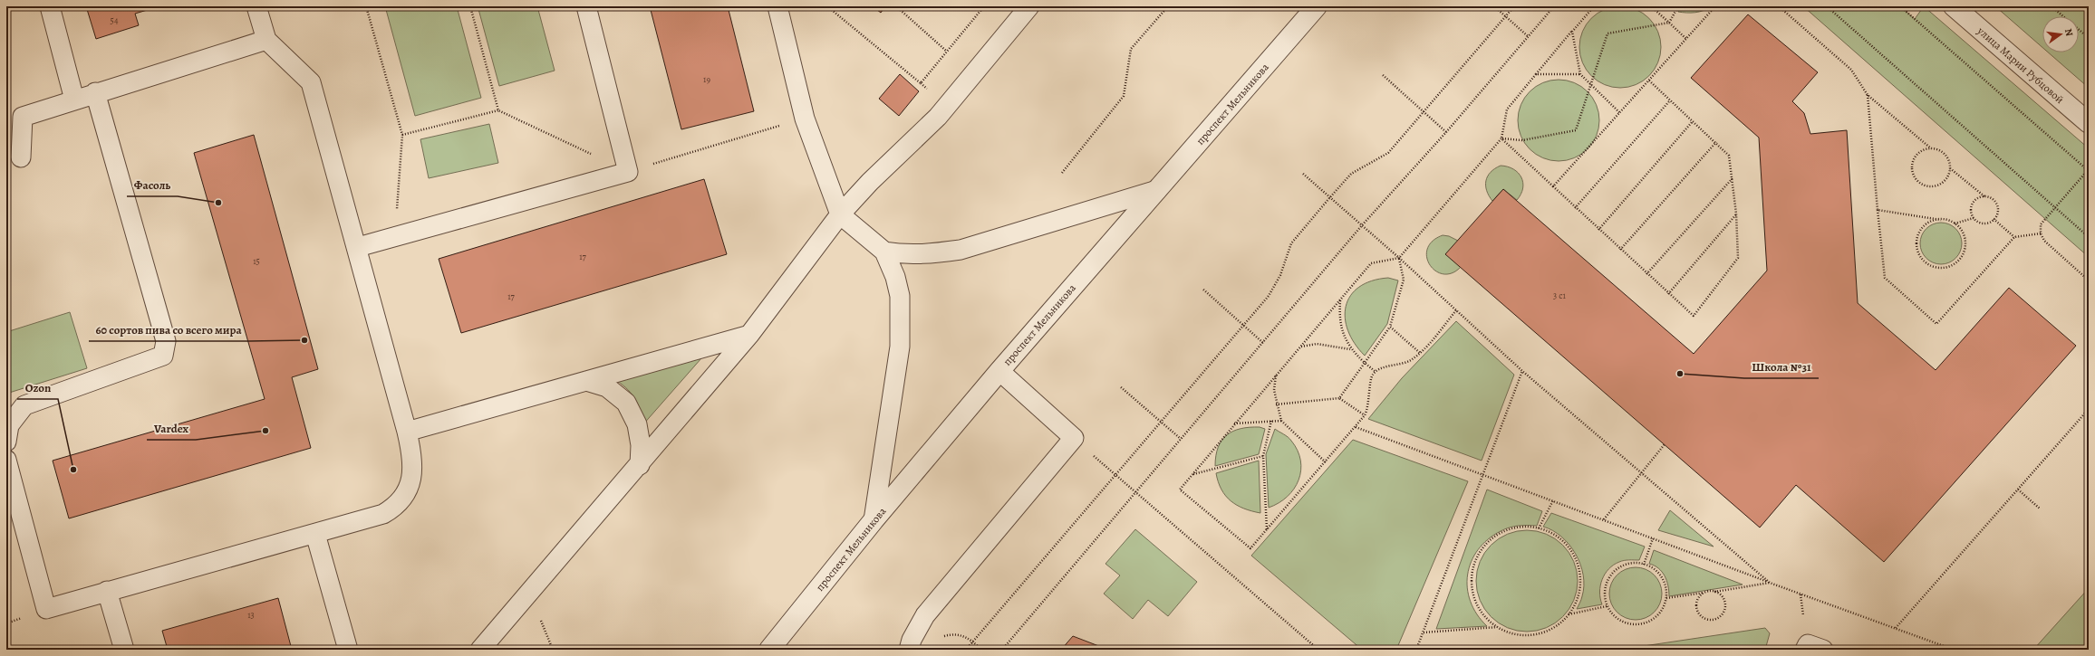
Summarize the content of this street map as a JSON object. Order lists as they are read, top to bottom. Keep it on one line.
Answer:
{"streets":{"street":["улица Марии Рубцовой","проспект Мельникова"]},"places":["Фасоль","60 сортов пива со всего мира","Школа №31","Vardex","Ozon"],"house_numbers":["54","19","17","15","3 с1","17","13"],"north":"right"}
